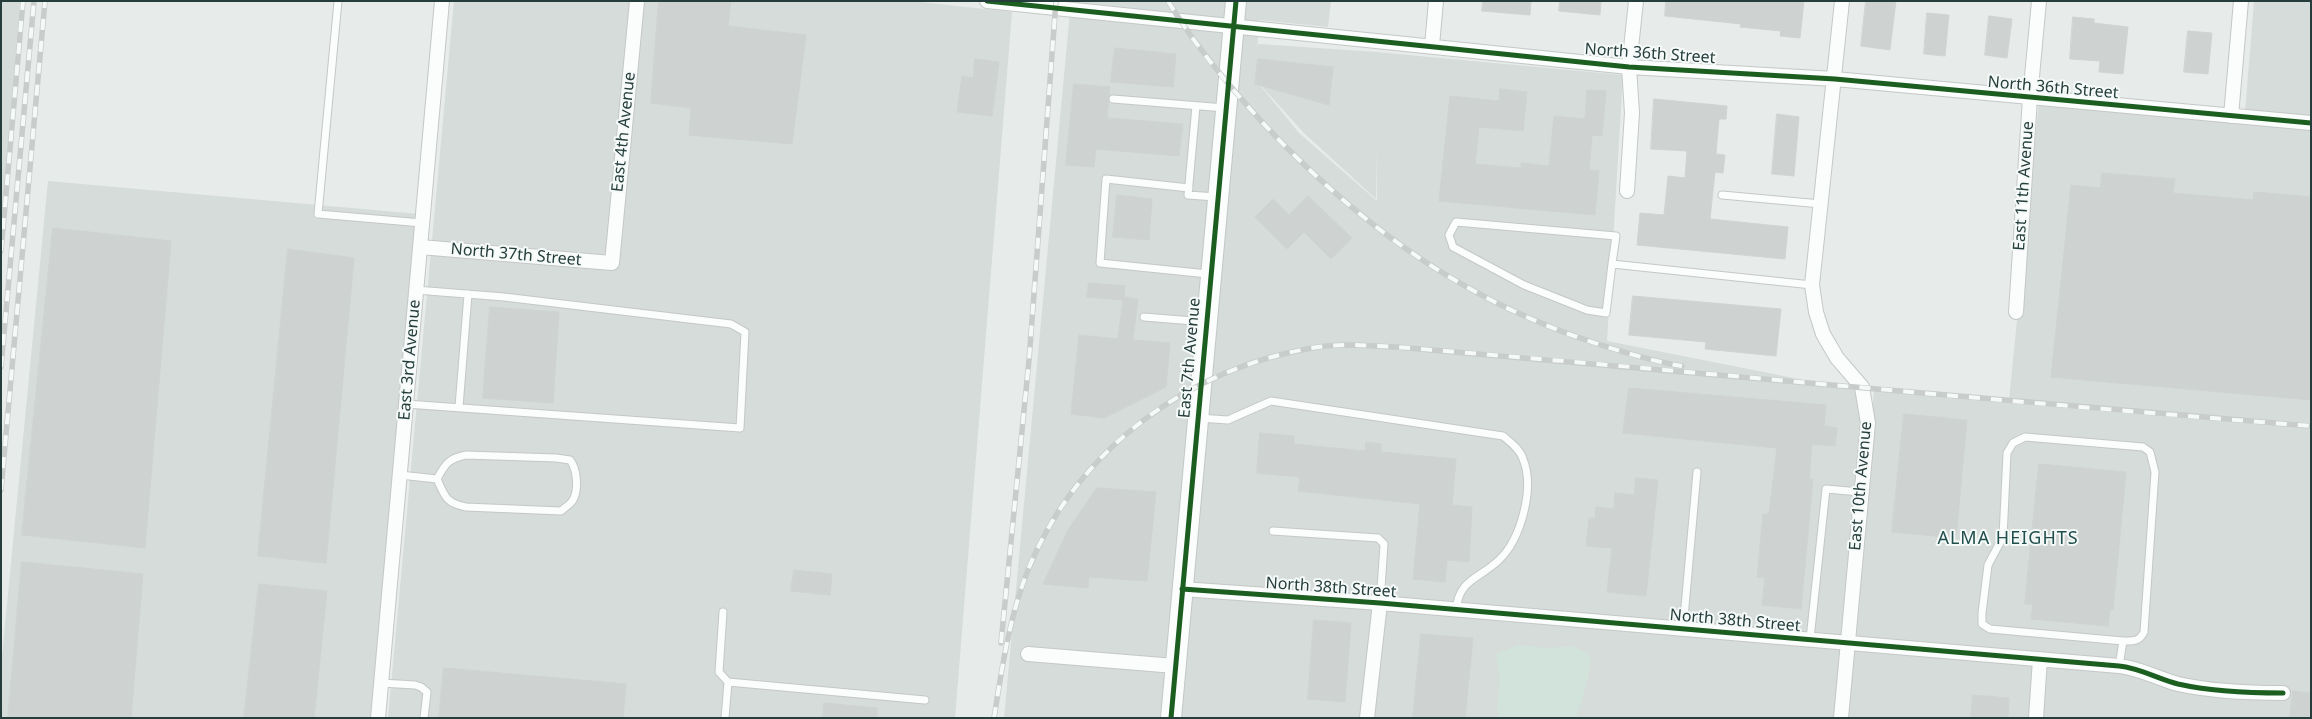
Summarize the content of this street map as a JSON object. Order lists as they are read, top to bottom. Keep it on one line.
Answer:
{"streets":{"street":["North 36th Street","East 4th Avenue","East 11th Avenue","North 37th Street","East 7th Avenue","East 3rd Avenue","East 10th Avenue","North 38th Street"]},"crossings":[["North 36th Street","East 11th Avenue"],["North 36th Street","East 7th Avenue"],["North 36th Street","East 10th Avenue"],["East 4th Avenue","North 37th Street"],["North 37th Street","East 3rd Avenue"],["East 7th Avenue","North 38th Street"],["East 10th Avenue","North 38th Street"]],"districts":["ALMA HEIGHTS"]}
